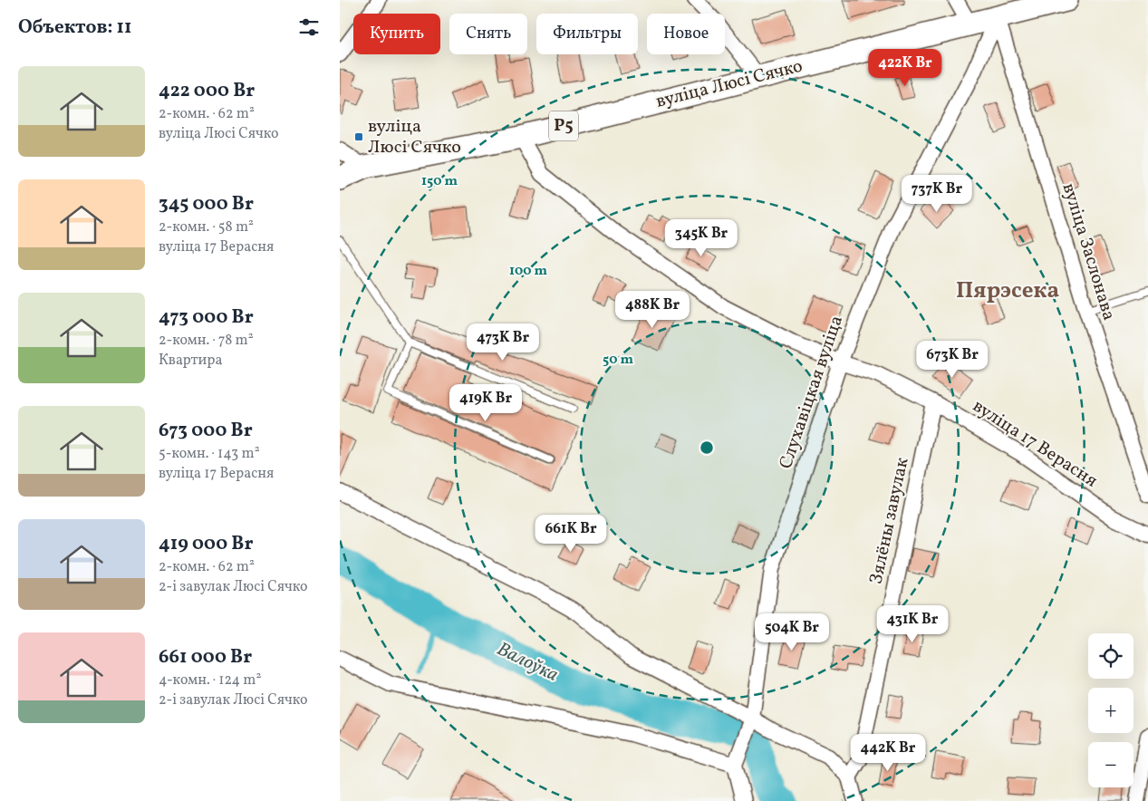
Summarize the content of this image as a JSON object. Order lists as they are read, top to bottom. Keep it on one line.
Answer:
{"streets":{"main road":["вуліца Люсі Сячко","Р5"],"street":["вуліца Заслонава","Слухавіцкая вуліца","вуліца 17 Верасня","Зялёны завулак"]},"crossings":[["вуліца Люсі Сячко","вуліца Заслонава"],["вуліца Люсі Сячко","Слухавіцкая вуліца"],["вуліца Люсі Сячко","вуліца 17 Верасня"],["вуліца Заслонава","Слухавіцкая вуліца"],["Слухавіцкая вуліца","вуліца 17 Верасня"],["вуліца 17 Верасня","Зялёны завулак"]],"districts":["Пярэсека"],"water":["Валоўка"],"places":{"transit":["вуліца Люсі Сячко"]},"page":{"heading":"Объектов: 11","chip":["Купить","Снять","Фильтры","Новое"],"price":["422K Br","737K Br","345K Br","488K Br","473K Br","673K Br","419K Br","661K Br","431K Br","504K Br","442K Br"],"list":[{"name":"422 000 Br","note":"2-комн. · 62 m² · вуліца Люсі Сячко"},{"name":"345 000 Br","note":"2-комн. · 58 m² · вуліца 17 Верасня"},{"name":"473 000 Br","note":"2-комн. · 78 m² · Квартира"},{"name":"673 000 Br","note":"5-комн. · 143 m² · вуліца 17 Верасня"},{"name":"419 000 Br","note":"2-комн. · 62 m² · 2-і завулак Люсі Сячко"},{"name":"661 000 Br","note":"4-комн. · 124 m² · 2-і завулак Люсі Сячко"}],"map_buttons":["+","−"]},"rings":["150 m","100 m","50 m"]}
